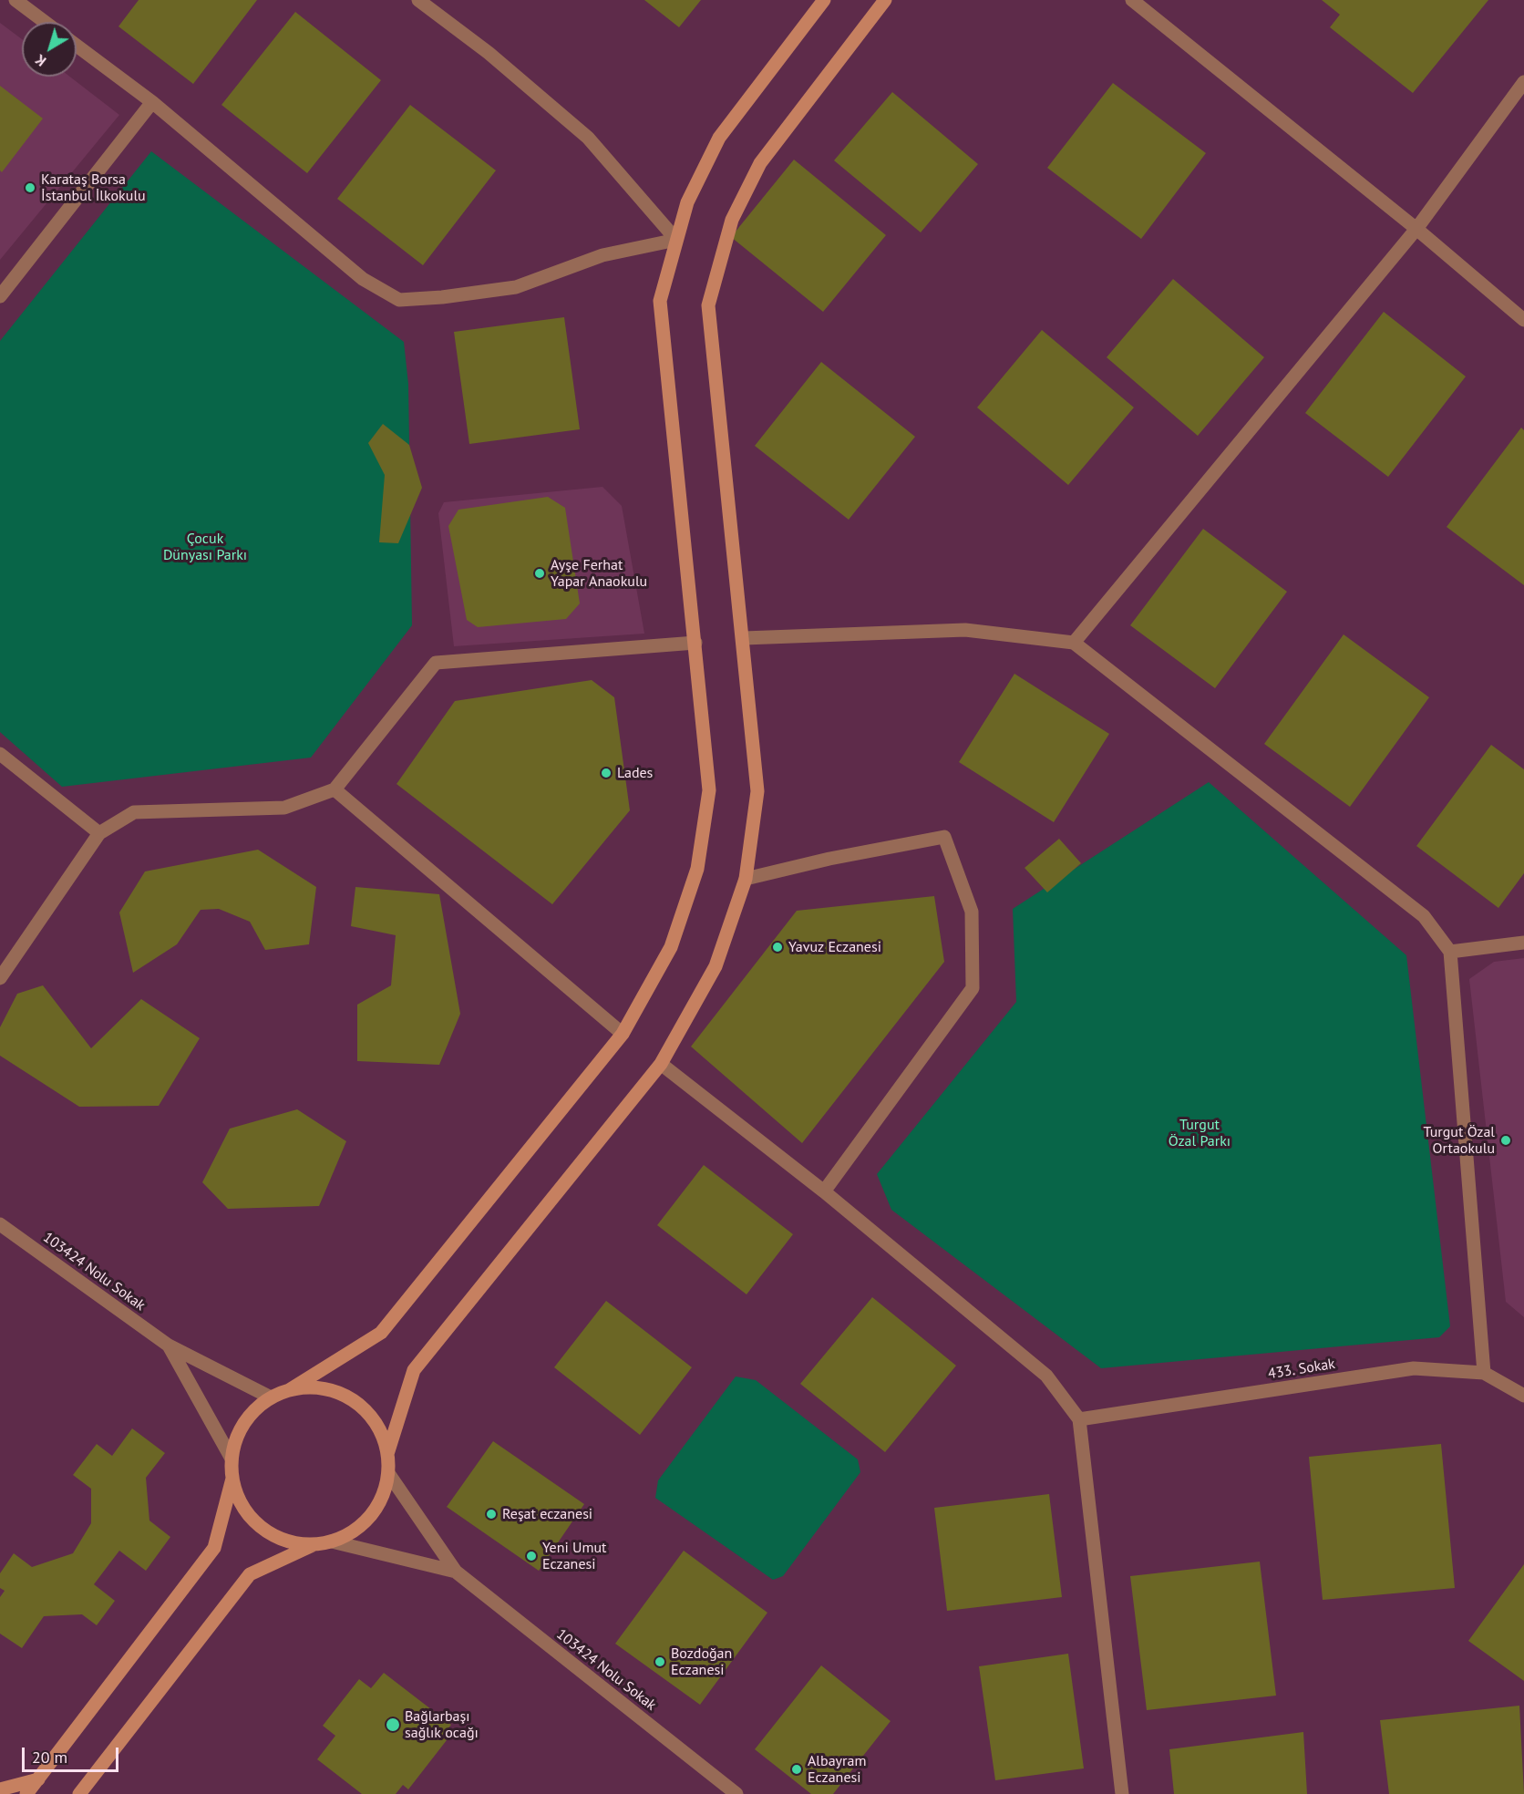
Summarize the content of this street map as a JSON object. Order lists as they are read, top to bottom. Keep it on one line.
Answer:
{"streets":{"street":["103424 Nolu Sokak","433. Sokak"]},"parks":["Çocuk Dünyası Parkı","Turgut Özal Parkı"],"places":["Karataş Borsa İstanbul İlkokulu","Ayşe Ferhat Yapar Anaokulu","Lades","Yavuz Eczanesi","Turgut Özal Ortaokulu","Reşat eczanesi","Yeni Umut Eczanesi","Bozdoğan Eczanesi","Bağlarbaşı sağlık ocağı","Albayram Eczanesi"],"scale_bar":"20 m","north":"bottom left"}
